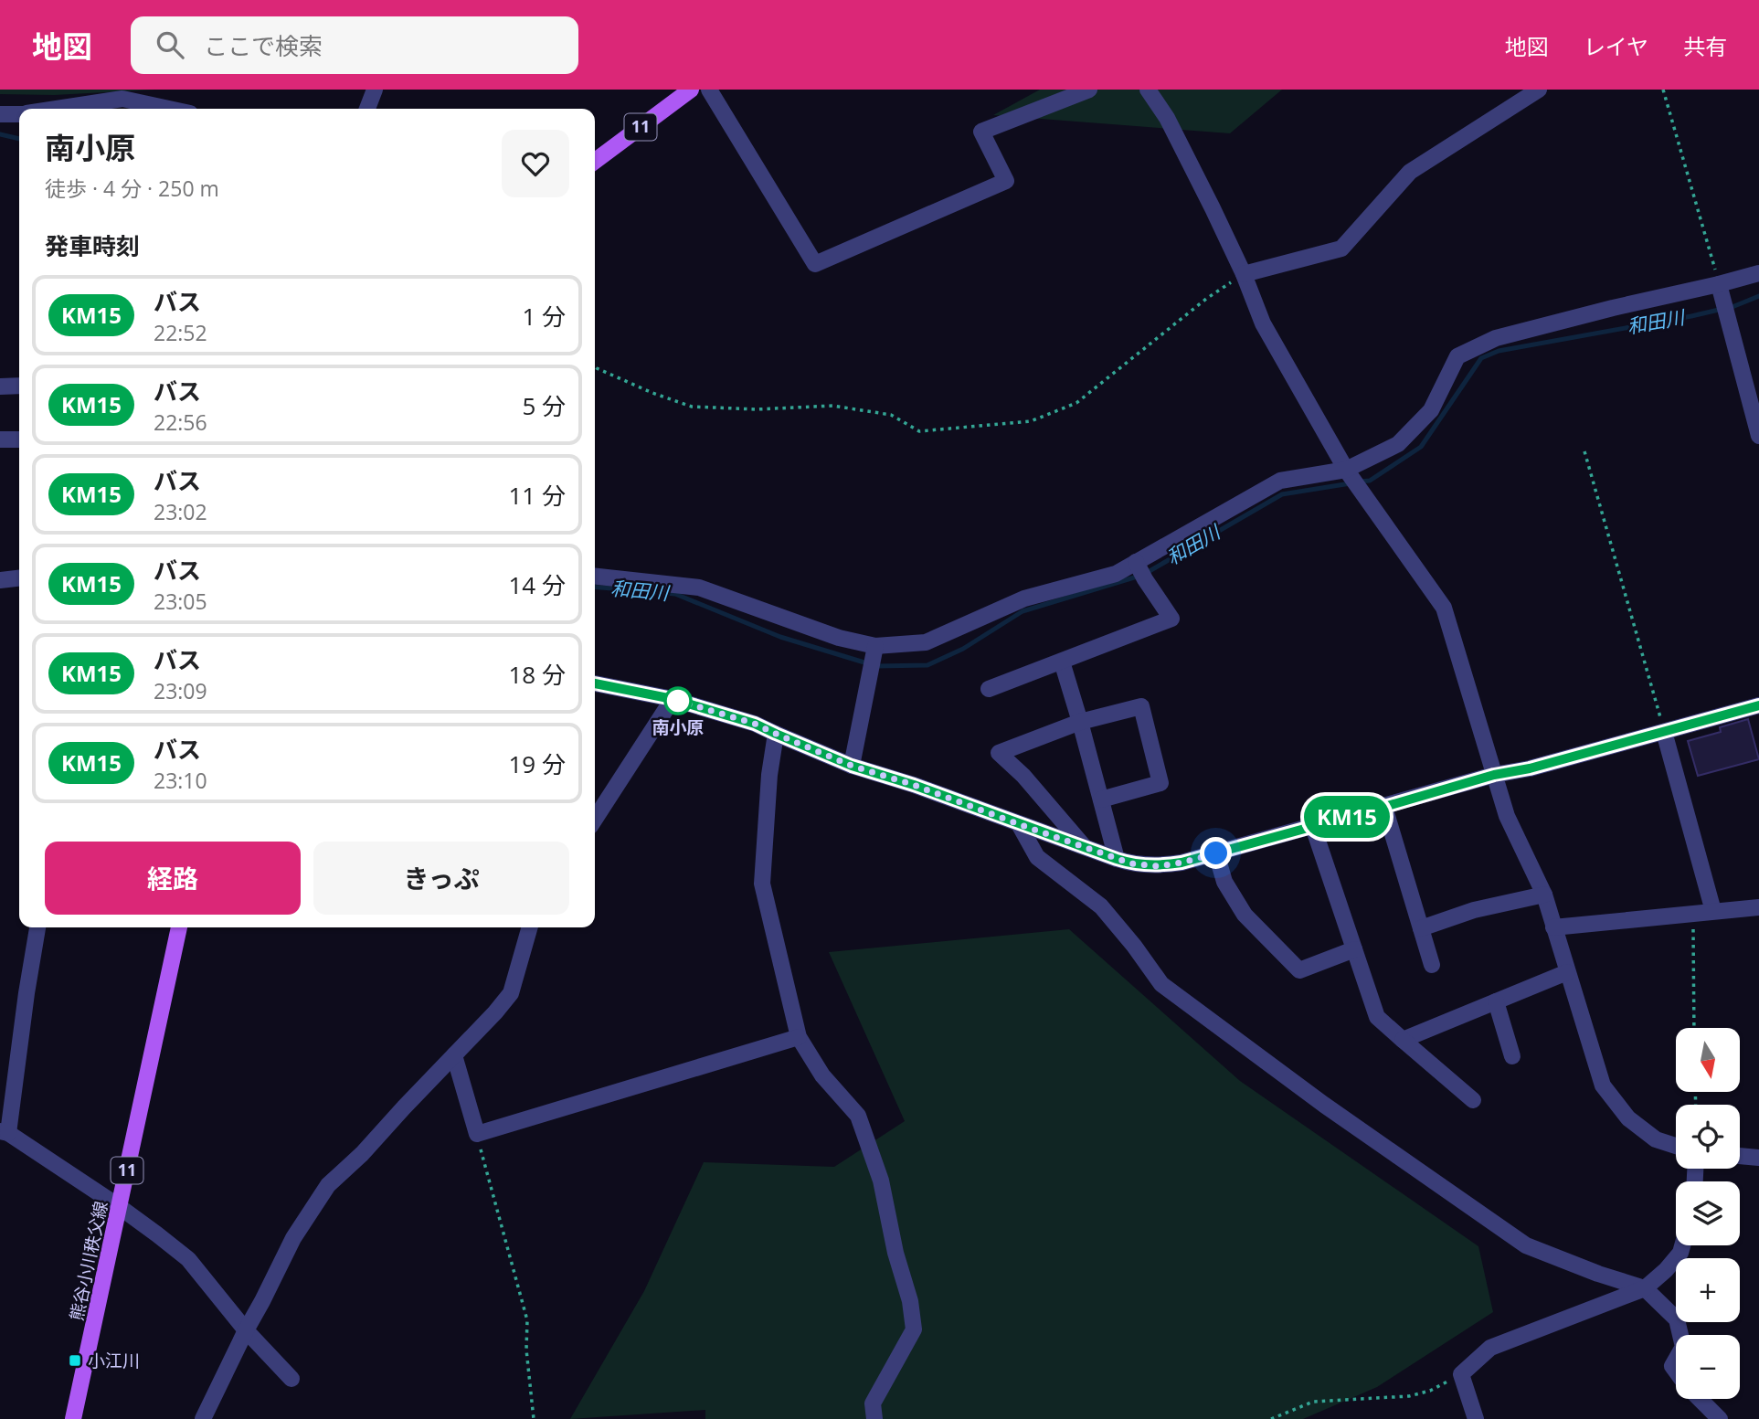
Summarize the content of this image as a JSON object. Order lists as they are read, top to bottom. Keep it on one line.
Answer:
{"streets":{"main road":["11","熊谷小川秩父線"]},"water":["和田川"],"places":{"other":["南小原"],"transit":["小江川"]},"lines":["bus line KM15"],"north":"bottom","page":{"header":"地図","search":"ここで検索","nav":["地図","レイヤ","共有"],"on_map":"KM15","heading":[["南小原","徒歩 · 4 分 · 250 m"],"発車時刻"],"list":[{"mark":"KM15","name":"バス","note":"22:52","value":"1 分"},{"mark":"KM15","name":"バス","note":"22:56","value":"5 分"},{"mark":"KM15","name":"バス","note":"23:02","value":"11 分"},{"mark":"KM15","name":"バス","note":"23:05","value":"14 分"},{"mark":"KM15","name":"バス","note":"23:09","value":"18 分"},{"mark":"KM15","name":"バス","note":"23:10","value":"19 分"}],"buttons":["経路","きっぷ"],"map_buttons":["+","−"]}}
